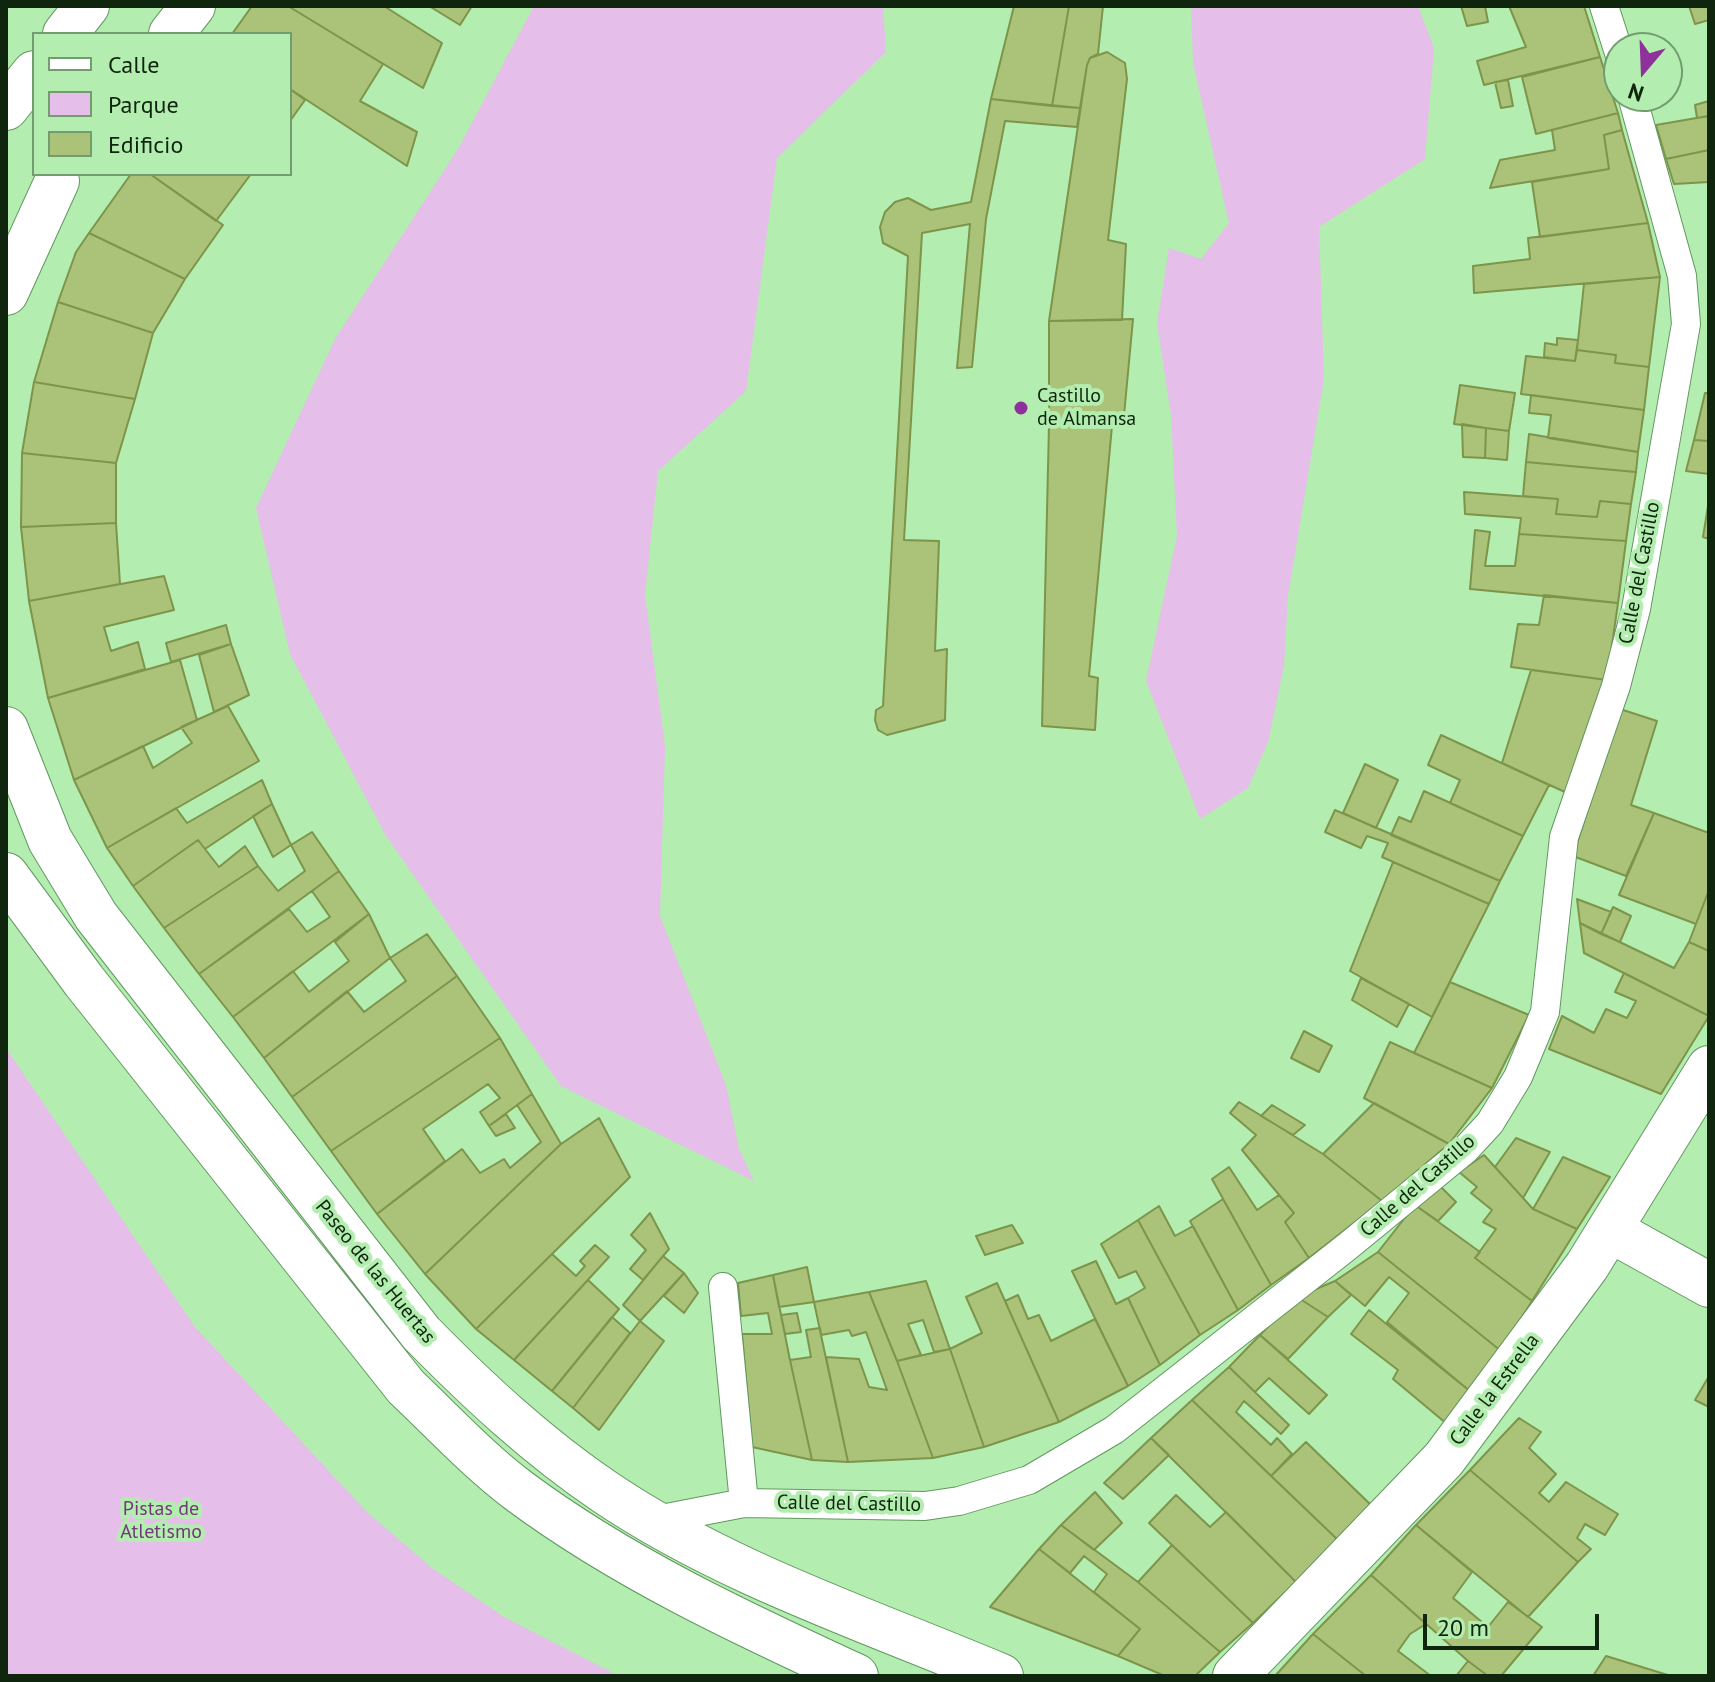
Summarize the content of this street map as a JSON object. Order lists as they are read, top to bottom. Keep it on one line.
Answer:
{"streets":{"street":["Paseo de las Huertas","Calle la Estrella"],"lane":["Calle del Castillo"]},"crossings":[["Calle del Castillo","Paseo de las Huertas"]],"parks":["Pistas de Atletismo"],"places":["Castillo de Almansa"],"legend":["Calle","Parque","Edificio"],"scale_bar":"20 m","north":"bottom"}
